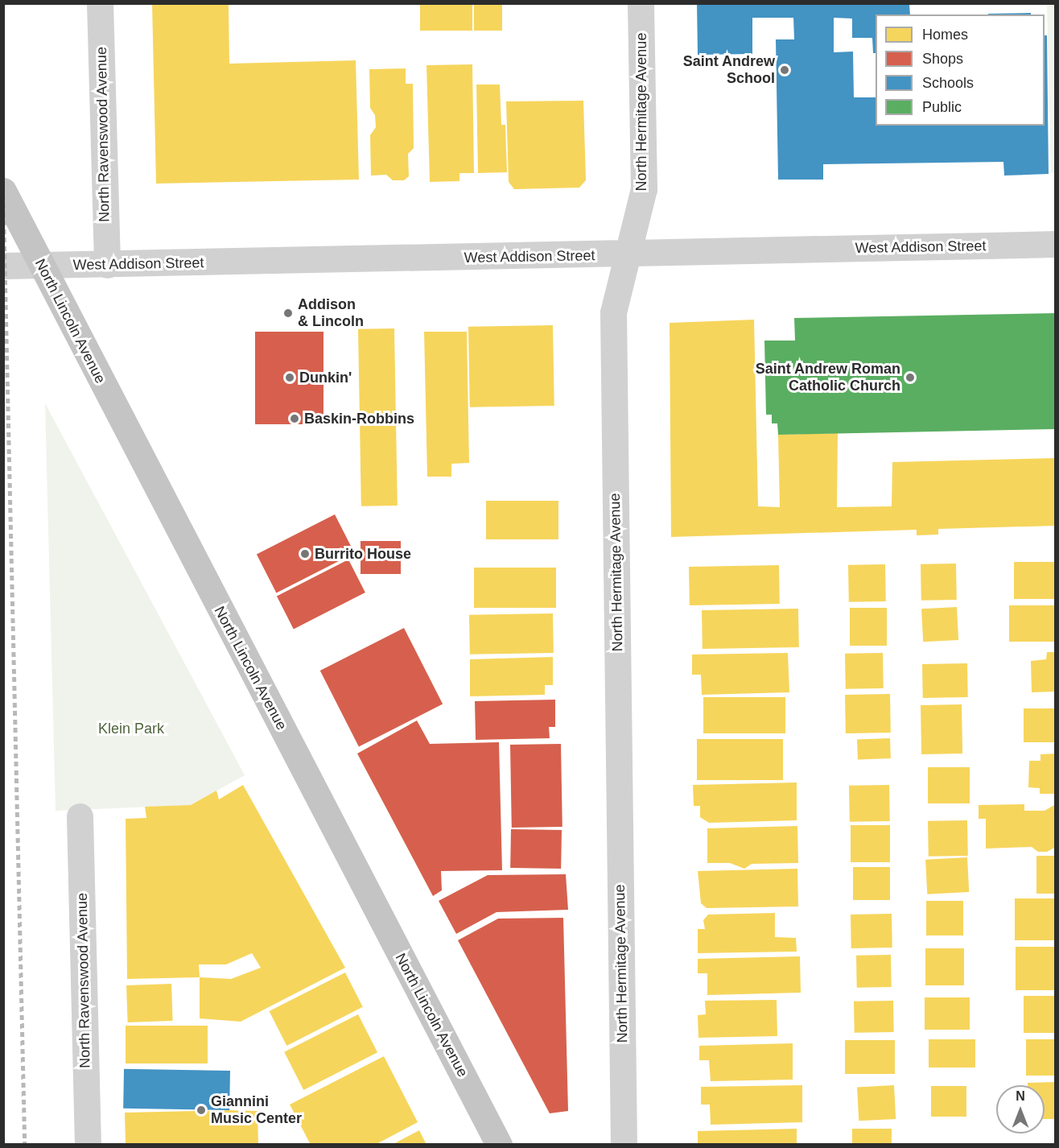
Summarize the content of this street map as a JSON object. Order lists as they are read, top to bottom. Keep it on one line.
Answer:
{"streets":{"main road":["North Lincoln Avenue"],"street":["North Hermitage Avenue","North Ravenswood Avenue","West Addison Street"]},"crossings":[["North Hermitage Avenue","West Addison Street"],["North Ravenswood Avenue","West Addison Street"],["West Addison Street","North Lincoln Avenue"]],"parks":["Klein Park"],"places":["Saint Andrew School","Addison & Lincoln","Dunkin'","Saint Andrew Roman Catholic Church","Baskin-Robbins","Burrito House","Giannini Music Center"],"legend":["Homes","Shops","Schools","Public"],"north":"top"}
